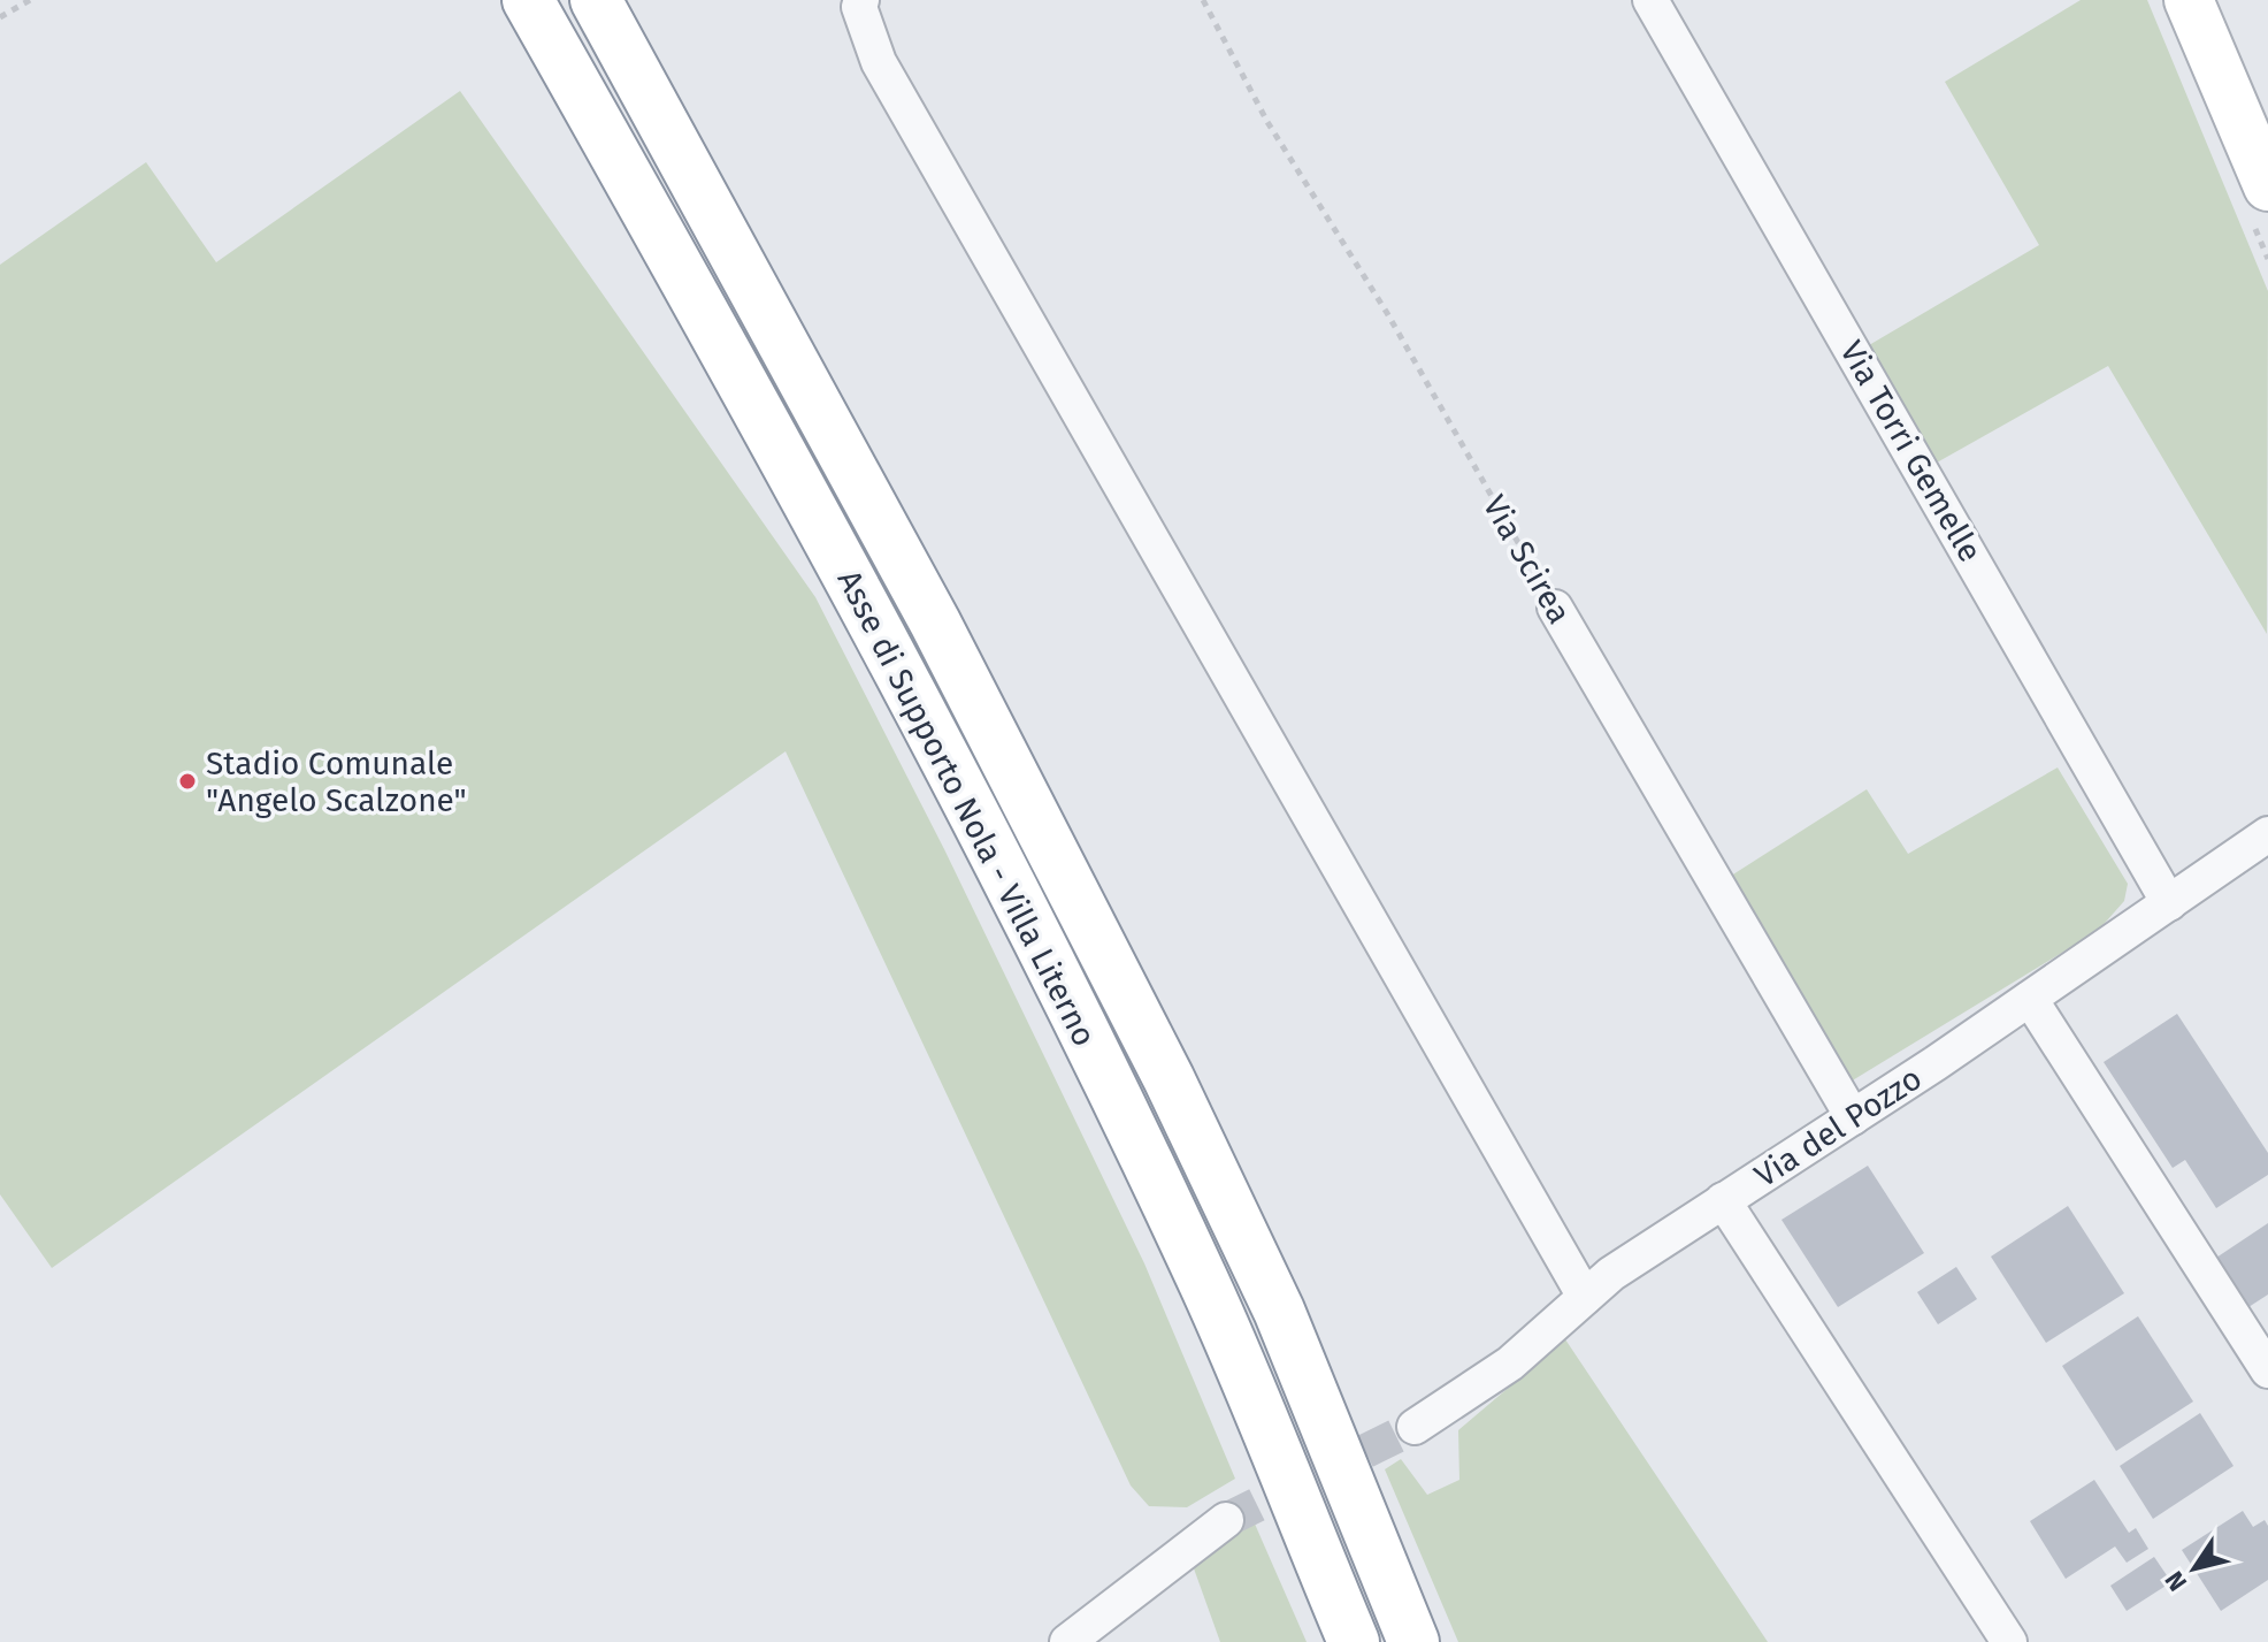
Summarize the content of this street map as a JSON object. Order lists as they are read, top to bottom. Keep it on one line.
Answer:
{"streets":{"highway":["Asse di Supporto Nola - Villa Literno"],"street":["Via Torri Gemelle","Via Scirea","Via del Pozzo"]},"crossings":[["Via Torri Gemelle","Via del Pozzo"],["Via Scirea","Via del Pozzo"]],"places":["Stadio Comunale \"Angelo Scalzone\""],"north":"bottom left"}
